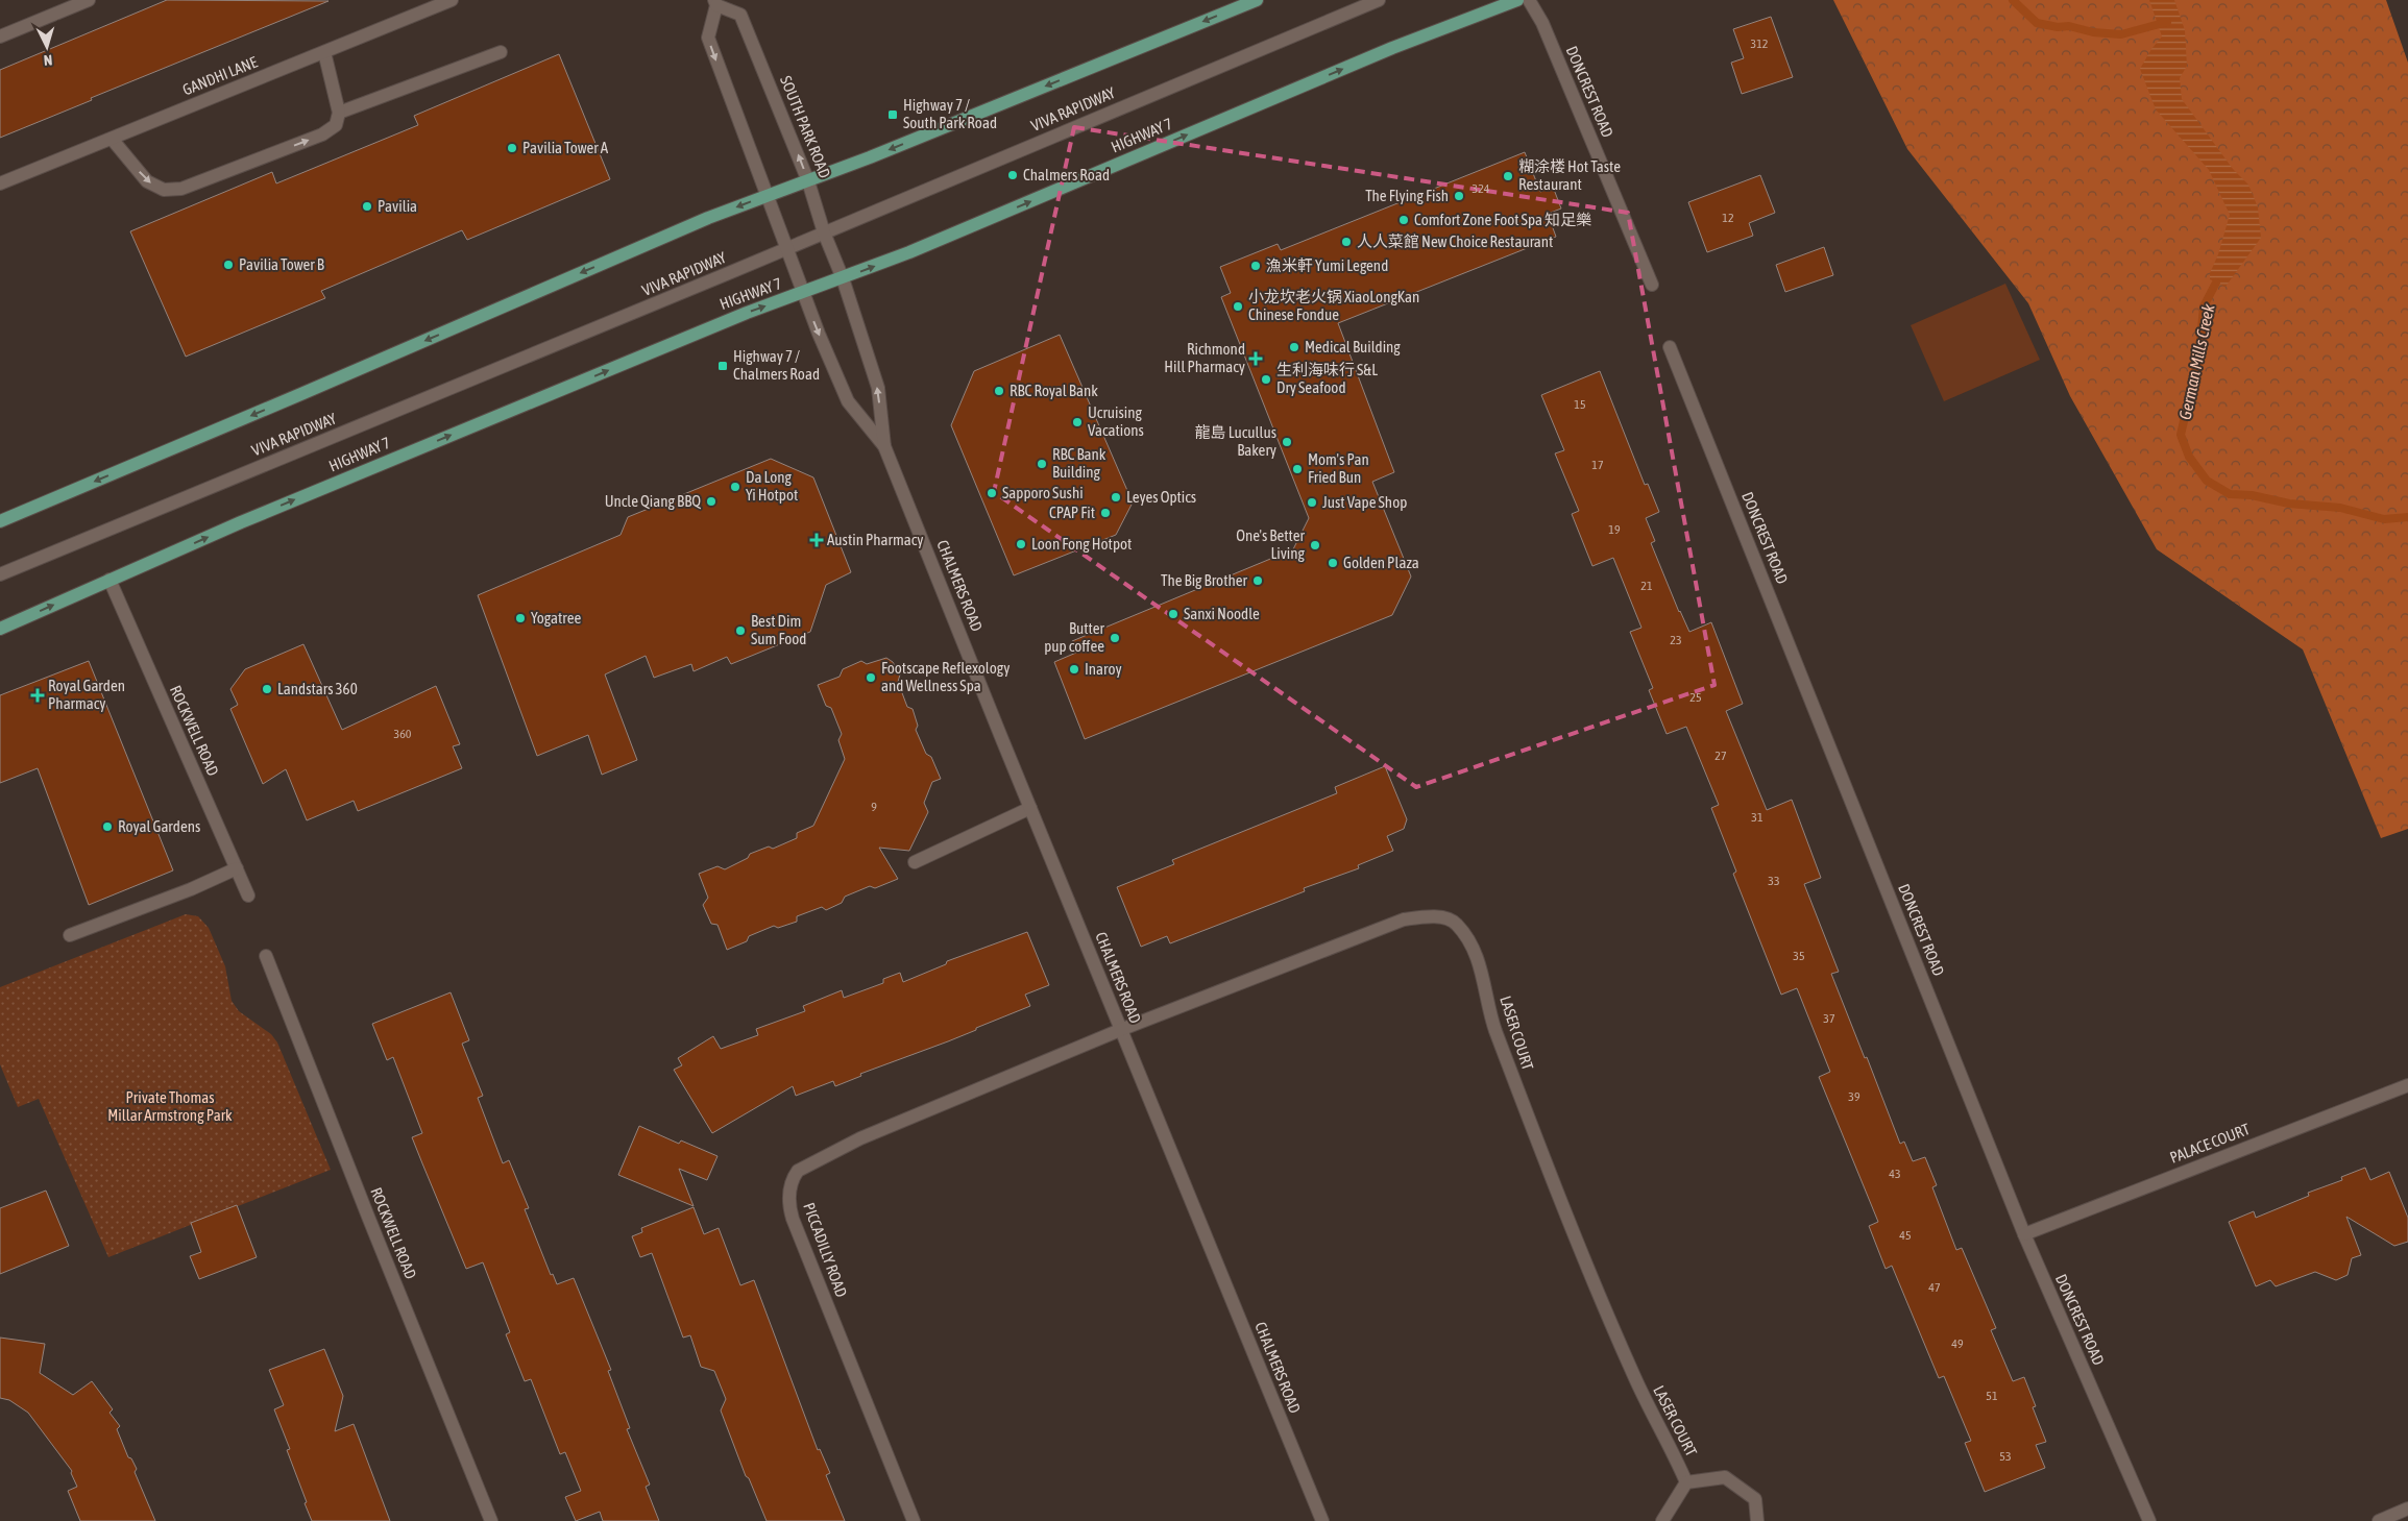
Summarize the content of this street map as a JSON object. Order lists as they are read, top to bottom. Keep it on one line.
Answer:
{"streets":{"main road":["HIGHWAY 7"],"street":["GANDHI LANE","DONCREST ROAD","VIVA RAPIDWAY","SOUTH PARK ROAD","CHALMERS ROAD","ROCKWELL ROAD","LASER COURT","PALACE COURT","PICCADILLY ROAD"]},"crossings":[["DONCREST ROAD","PALACE COURT"],["VIVA RAPIDWAY","SOUTH PARK ROAD"],["VIVA RAPIDWAY","CHALMERS ROAD"],["SOUTH PARK ROAD","HIGHWAY 7"],["SOUTH PARK ROAD","CHALMERS ROAD"],["HIGHWAY 7","CHALMERS ROAD"],["HIGHWAY 7","ROCKWELL ROAD"],["CHALMERS ROAD","LASER COURT"],["CHALMERS ROAD","PICCADILLY ROAD"],["LASER COURT","PICCADILLY ROAD"]],"water":["German Mills Creek"],"parks":["Private Thomas Millar Armstrong Park"],"places":{"transit":["Highway 7 / South Park Road","Highway 7 / Chalmers Road"],"other":["Pavilia Tower A","Chalmers Road","糊涂楼 Hot Taste Restaurant","The Flying Fish","Pavilia","Comfort Zone Foot Spa 知足樂","人人菜館 New Choice Restaurant","Pavilia Tower B","漁米軒 Yumi Legend","小龙坎老火锅 XiaoLongKan Chinese Fondue","Medical Building","生利海味行 S&L Dry Seafood","RBC Royal Bank","Ucruising Vacations","龍島 Lucullus Bakery","RBC Bank Building","Mom's Pan Fried Bun","Da Long Yi Hotpot","Sapporo Sushi","Leyes Optics","Uncle Qiang BBQ","Just Vape Shop","CPAP Fit","Loon Fong Hotpot","One's Better Living","Golden Plaza","The Big Brother","Sanxi Noodle","Yogatree","Best Dim Sum Food","Butter pup coffee","Inaroy","Footscape Reflexology and Wellness Spa","Landstars 360","Royal Gardens"],"health":["Richmond Hill Pharmacy","Austin Pharmacy","Royal Garden Pharmacy"]},"house_numbers":["312","324","12","15","17","19","21","23","25","360","27","9","31","33","35","37","39","43","45","47","49","51","53"],"north":"bottom"}
